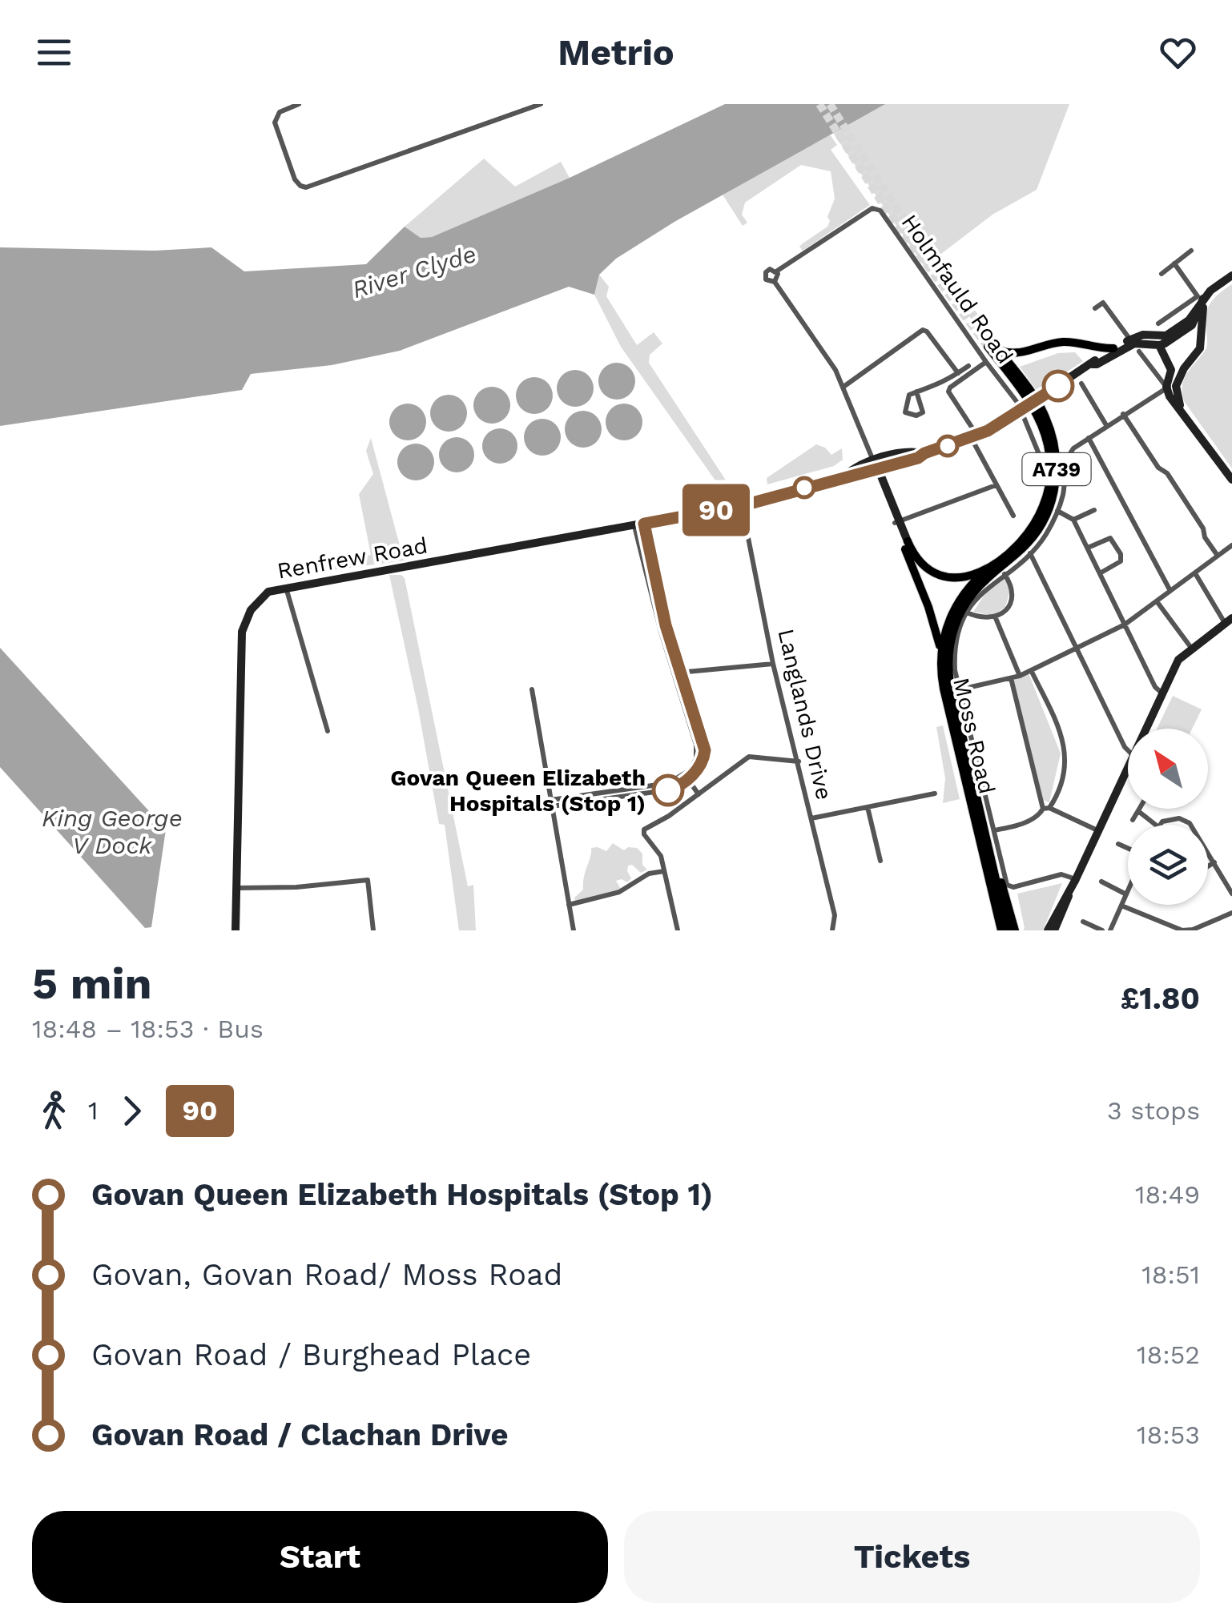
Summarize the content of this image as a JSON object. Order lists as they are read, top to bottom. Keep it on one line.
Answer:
{"streets":{"main road":["A739","Moss Road"],"street":["Holmfauld Road","Renfrew Road","Langlands Drive"]},"crossings":[["A739","Moss Road"],["Renfrew Road","Langlands Drive"]],"water":["River Clyde","King George V Dock"],"places":["Govan Queen Elizabeth Hospitals (Stop 1)"],"lines":["bus line 90"],"north":"top left","page":{"header":"Metrio","on_map":"90","heading":["5 min","18:48 – 18:53 · Bus","£1.80"],"legs":["1","90","3 stops"],"list":[{"name":"Govan Queen Elizabeth Hospitals (Stop 1)","value":"18:49"},{"name":"Govan, Govan Road/ Moss Road","value":"18:51"},{"name":"Govan Road / Burghead Place","value":"18:52"},{"name":"Govan Road / Clachan Drive","value":"18:53"}],"buttons":["Start","Tickets"]}}
